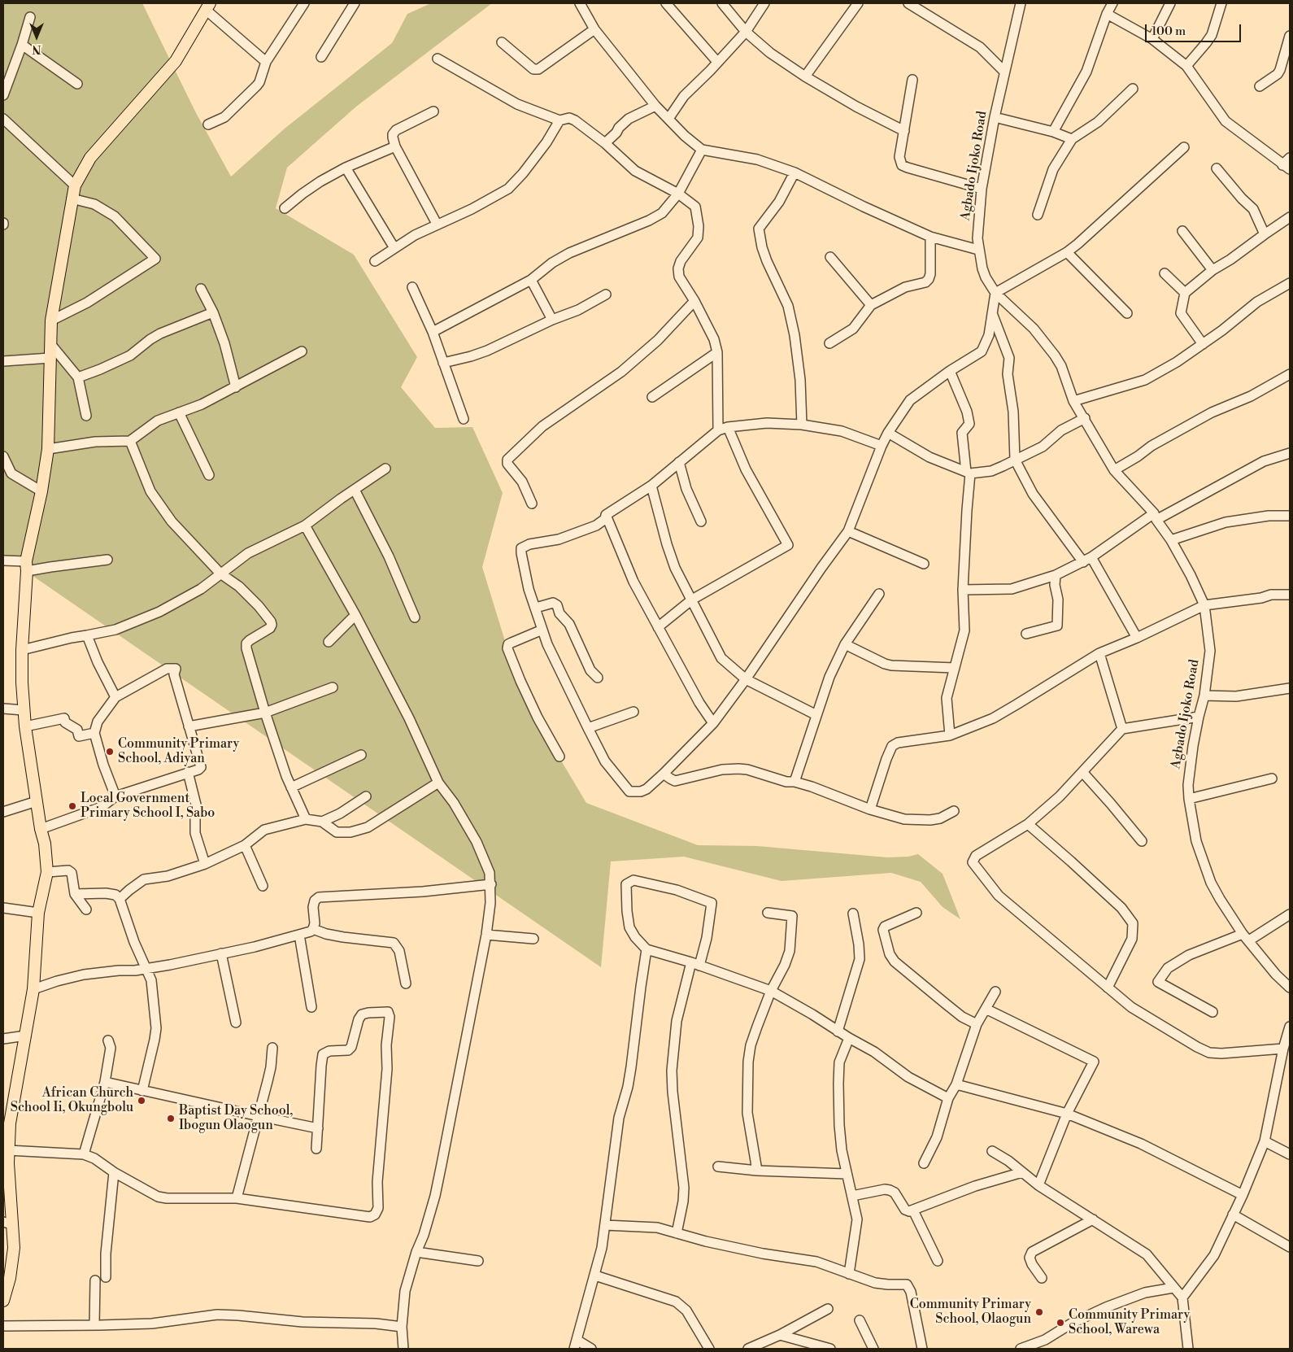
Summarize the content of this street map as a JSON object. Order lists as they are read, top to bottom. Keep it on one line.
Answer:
{"streets":{"street":["Agbado Ijoko Road"]},"places":["Community Primary School, Adiyan","Local Government Primary School I, Sabo","African Church School Ii, Okungbolu","Baptist Day School, Ibogun Olaogun","Community Primary School, Olaogun","Community Primary School, Warewa"],"scale_bar":"100 m","north":"bottom"}
